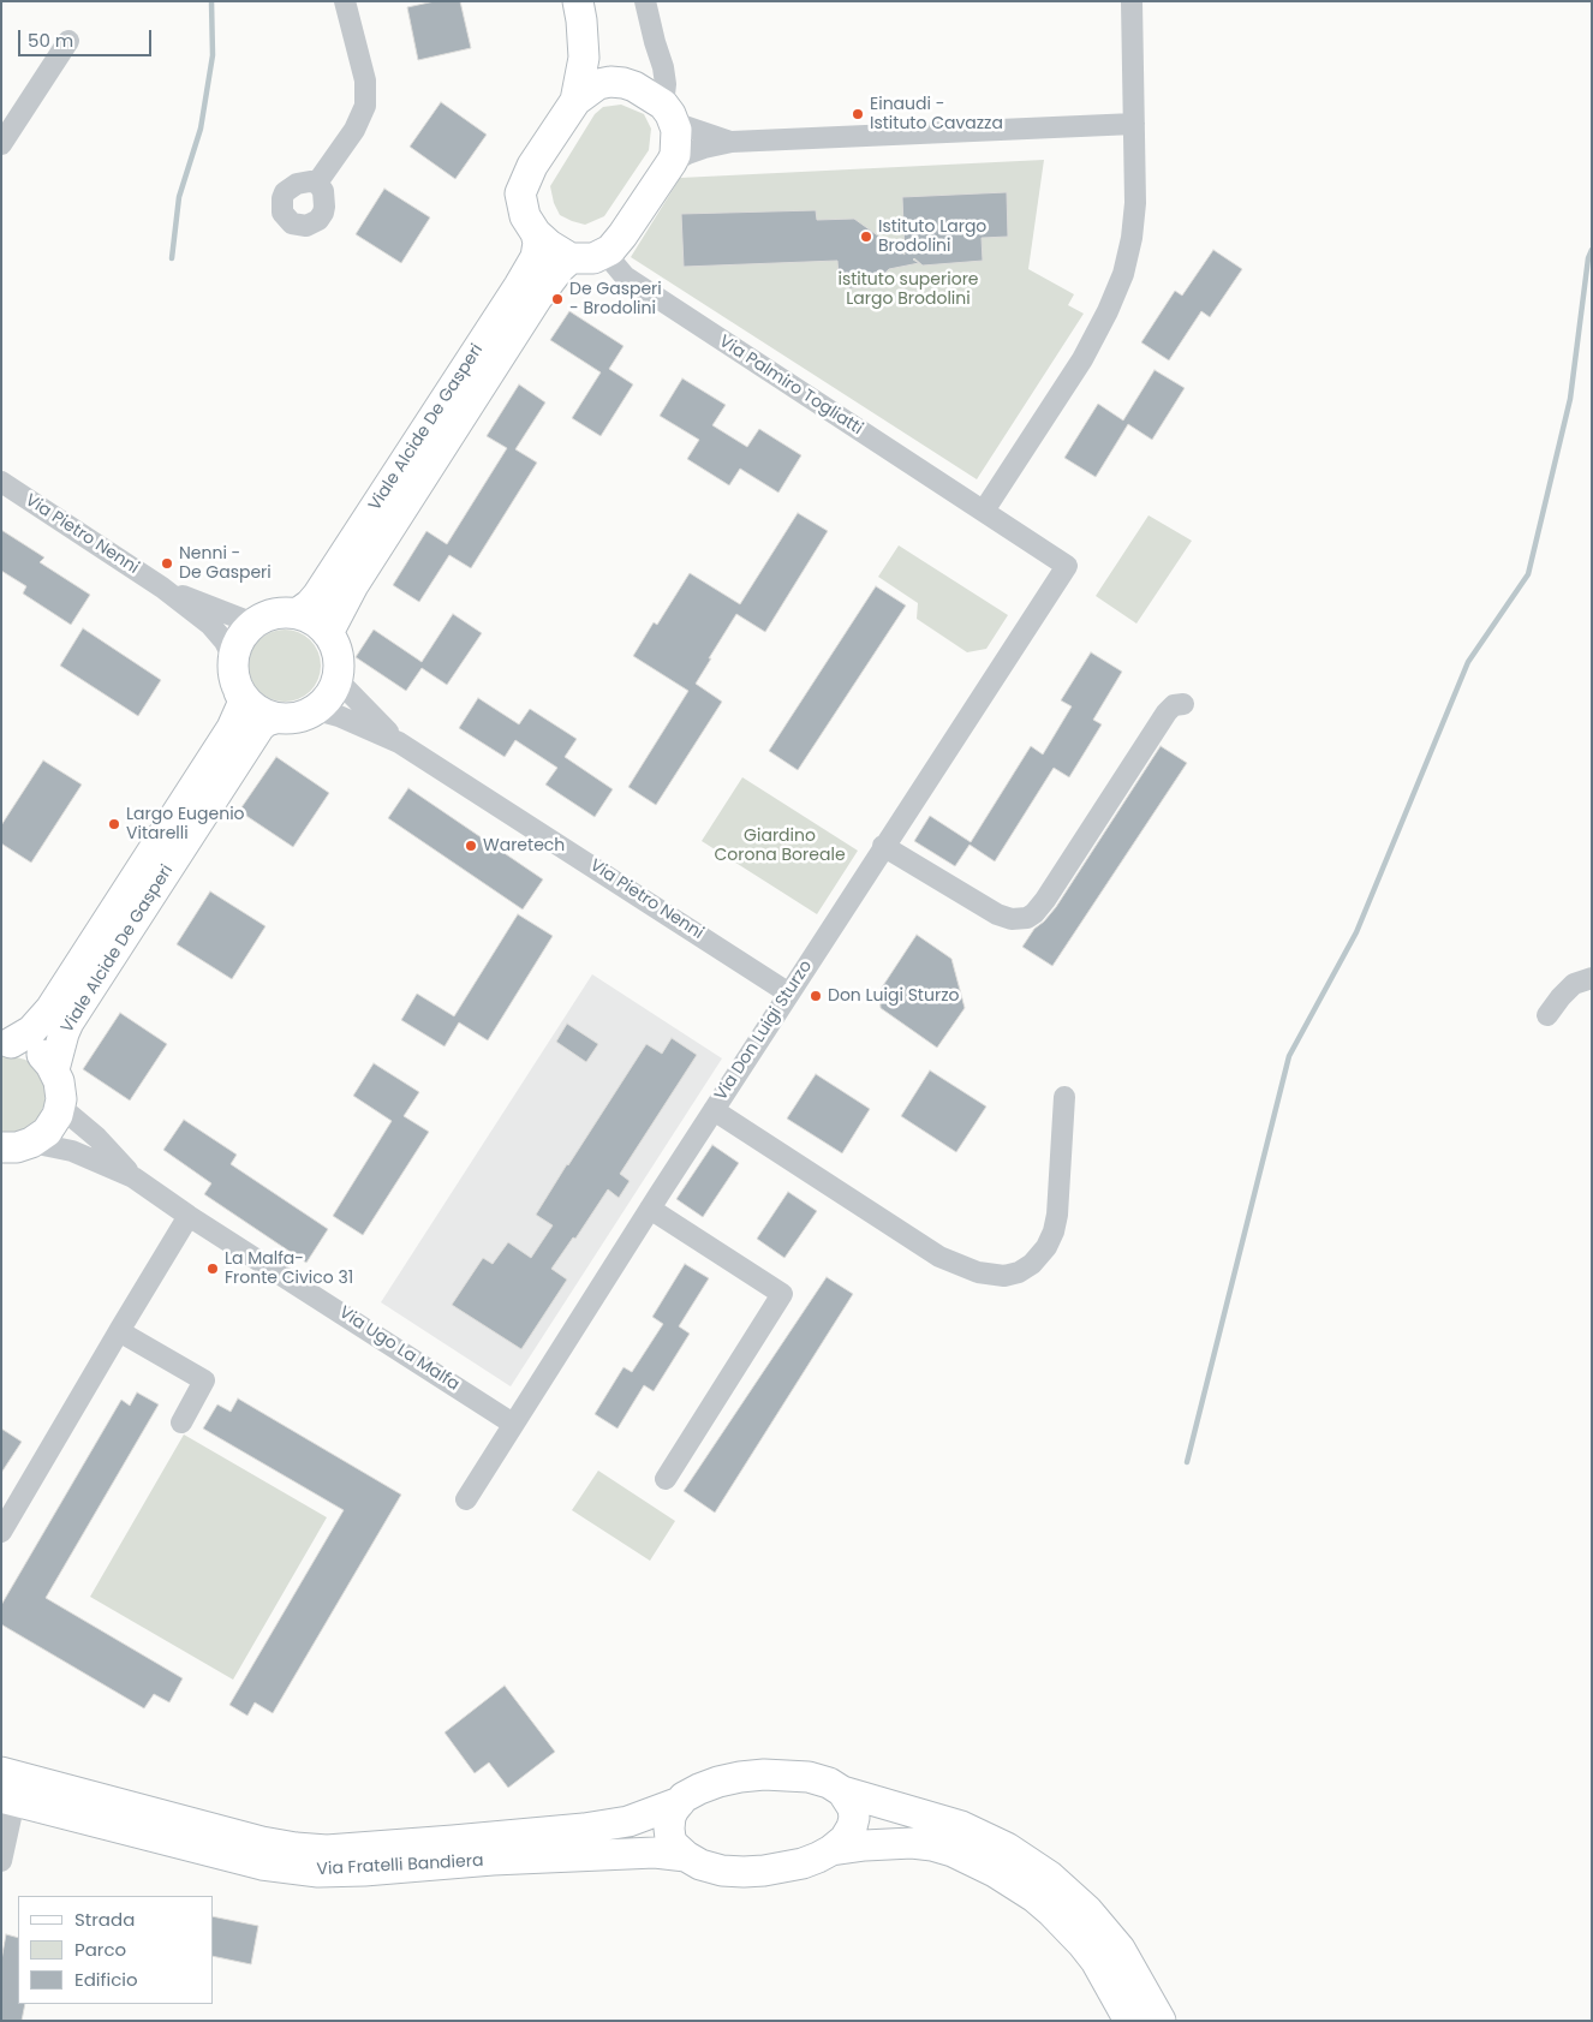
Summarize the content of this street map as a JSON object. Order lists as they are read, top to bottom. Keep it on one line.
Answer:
{"streets":{"street":["Via Palmiro Togliatti","Viale Alcide De Gasperi","Via Pietro Nenni","Via Don Luigi Sturzo","Via Ugo La Malfa","Via Fratelli Bandiera"]},"crossings":[["Via Palmiro Togliatti","Viale Alcide De Gasperi"],["Via Palmiro Togliatti","Via Don Luigi Sturzo"],["Viale Alcide De Gasperi","Via Pietro Nenni"],["Via Pietro Nenni","Via Don Luigi Sturzo"],["Via Don Luigi Sturzo","Via Ugo La Malfa"]],"parks":["istituto superiore Largo Brodolini","Giardino Corona Boreale"],"places":["Einaudi - Istituto Cavazza","Istituto Largo Brodolini","De Gasperi - Brodolini","Nenni - De Gasperi","Largo Eugenio Vitarelli","Waretech","Don Luigi Sturzo","La Malfa- Fronte Civico 31"],"legend":["Strada","Parco","Edificio"],"scale_bar":"50 m"}
